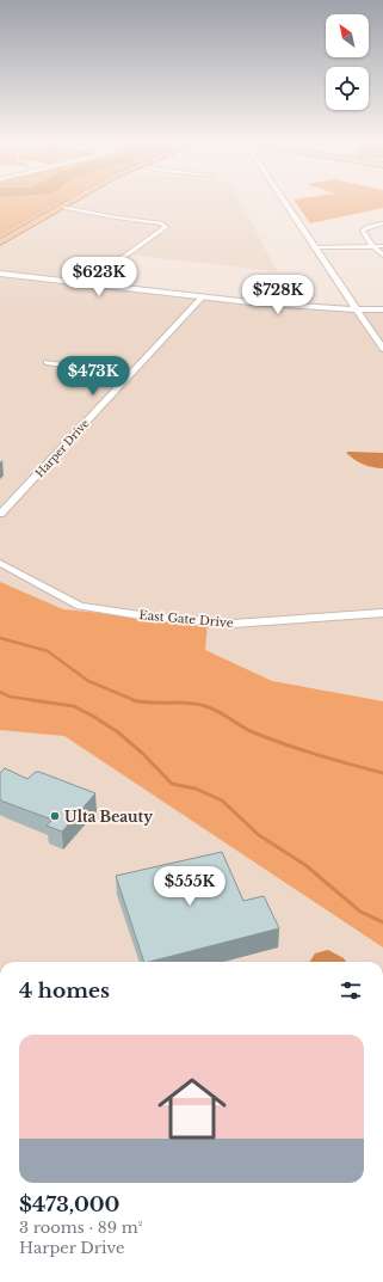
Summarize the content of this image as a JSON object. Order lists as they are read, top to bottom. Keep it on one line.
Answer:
{"streets":{"street":["Harper Drive","East Gate Drive"]},"places":["Ulta Beauty"],"north":"top left","page":{"price":["$623K","$728K","$473K","$555K"],"heading":"4 homes","list":[{"name":"$473,000","note":"3 rooms · 89 m² · Harper Drive"}]}}
